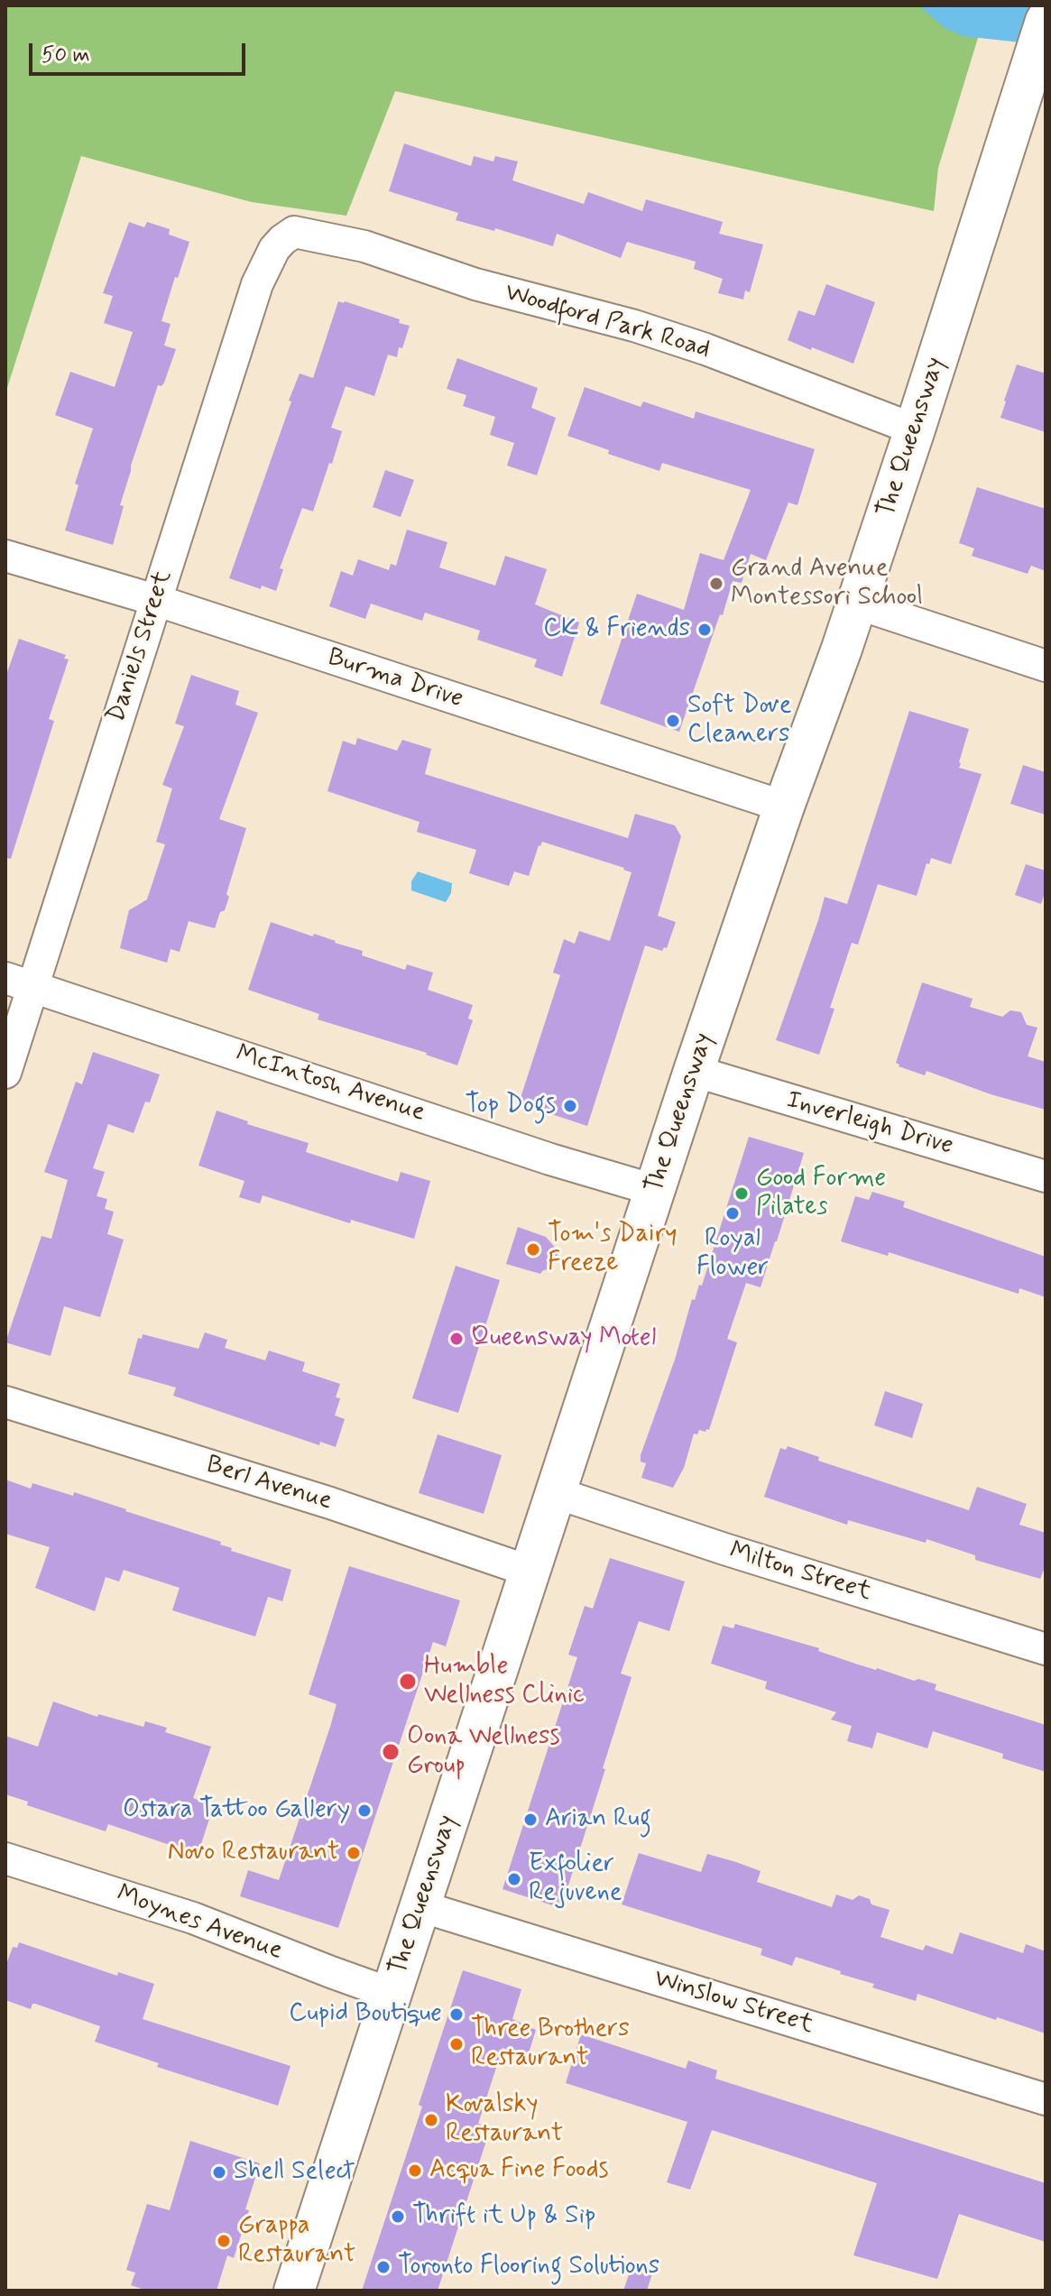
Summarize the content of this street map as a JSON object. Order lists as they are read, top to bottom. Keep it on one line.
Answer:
{"streets":{"main road":["The Queensway"],"street":["Woodford Park Road","Daniels Street","Burma Drive","McIntosh Avenue","Inverleigh Drive","Berl Avenue","Milton Street","Moynes Avenue","Winslow Street"]},"crossings":[["Woodford Park Road","The Queensway"],["Woodford Park Road","Daniels Street"],["The Queensway","Burma Drive"],["The Queensway","McIntosh Avenue"],["The Queensway","Inverleigh Drive"],["The Queensway","Berl Avenue"],["The Queensway","Milton Street"],["The Queensway","Moynes Avenue"],["The Queensway","Winslow Street"],["Daniels Street","Burma Drive"],["Daniels Street","McIntosh Avenue"]],"places":["Grand Avenue Montessori School","CK & Friends","Soft Dove Cleaners","Top Dogs","Good Forme Pilates","Royal Flower","Tom's Dairy Freeze","Queensway Motel","Humble Wellness Clinic","Oona Wellness Group","Ostara Tattoo Gallery","Arian Rug","Novo Restaurant","Exfolier Rejuvene","Cupid Boutique","Three Brothers Restaurant","Kovalsky Restaurant","Acqua Fine Foods","Shell Select","Thrift it Up & Sip","Grappa Restaurant","Toronto Flooring Solutions"],"scale_bar":"50 m"}
